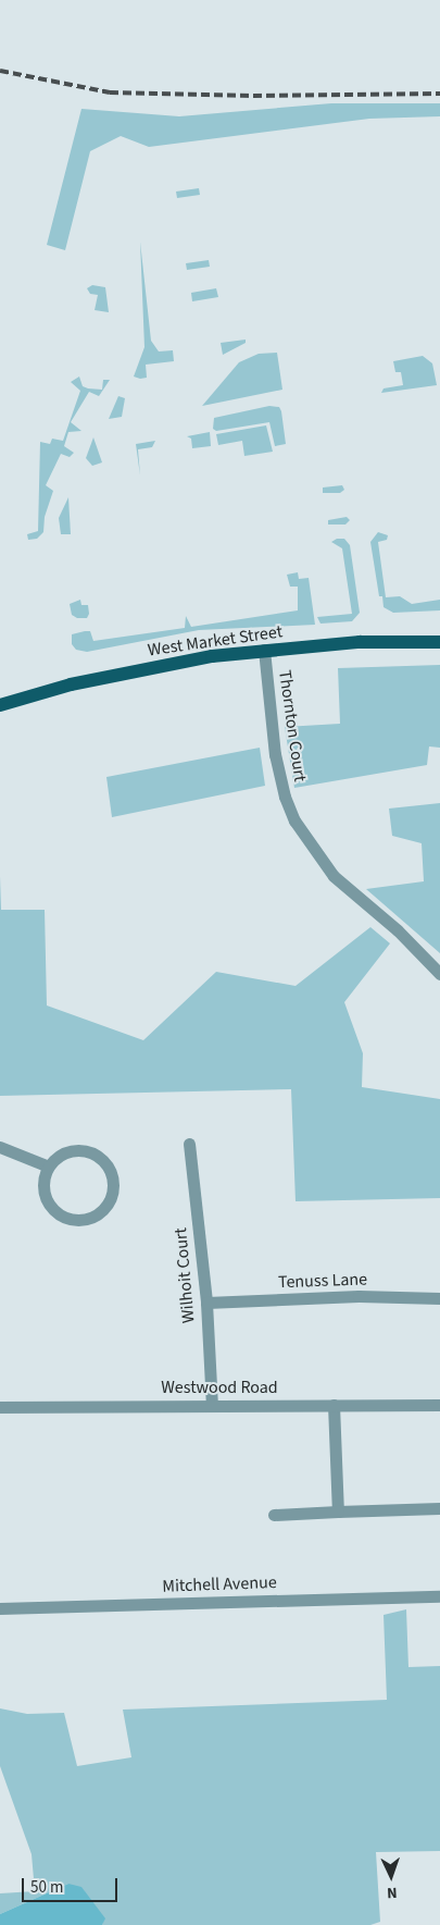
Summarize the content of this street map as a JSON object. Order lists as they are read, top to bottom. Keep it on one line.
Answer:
{"streets":{"main road":["West Market Street"],"street":["Thornton Court","Wilhoit Court","Tenuss Lane","Westwood Road","Mitchell Avenue"]},"crossings":[["West Market Street","Thornton Court"],["Wilhoit Court","Tenuss Lane"],["Wilhoit Court","Westwood Road"]],"scale_bar":"50 m","north":"bottom"}
